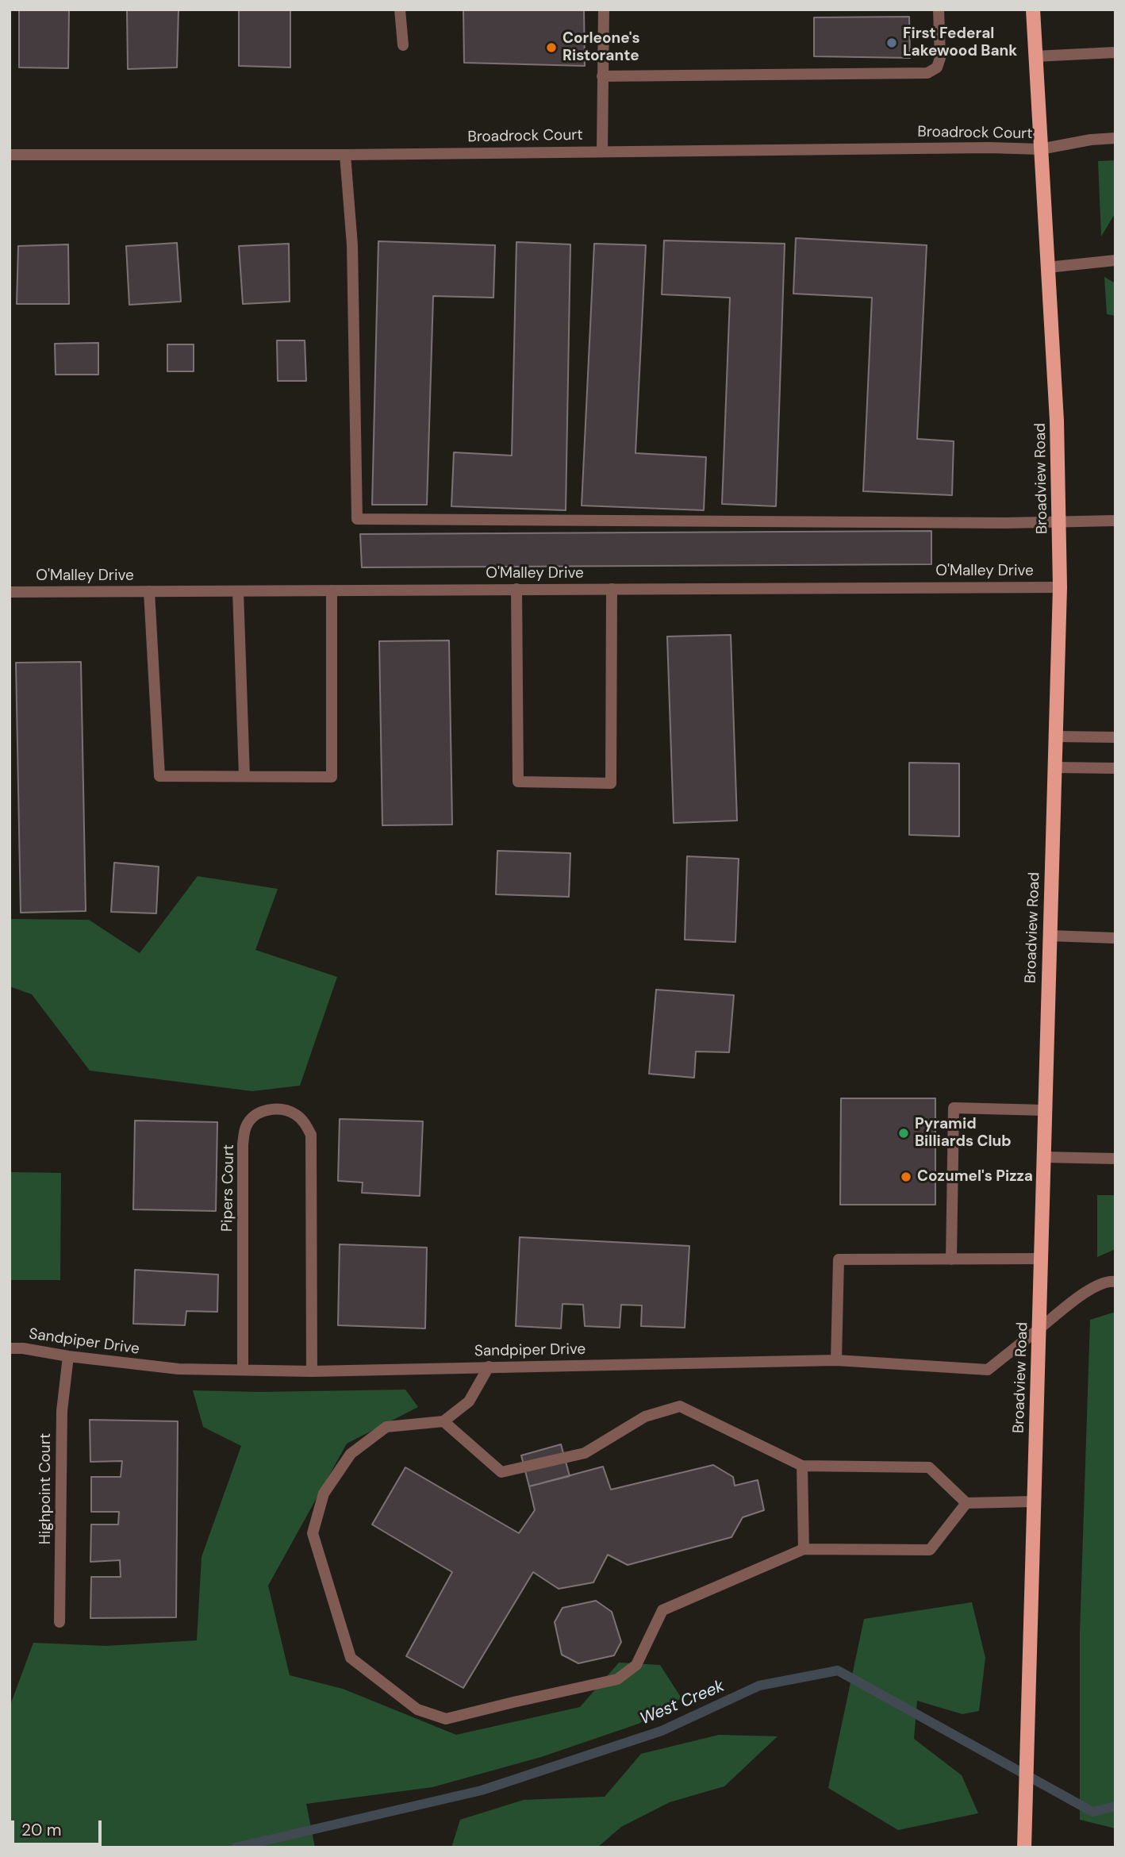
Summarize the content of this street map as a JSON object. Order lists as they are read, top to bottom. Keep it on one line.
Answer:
{"streets":{"main road":["Broadview Road"],"street":["Broadrock Court","O'Malley Drive","Pipers Court","Sandpiper Drive","Highpoint Court"]},"crossings":[["Broadrock Court","Broadview Road"],["Broadview Road","O'Malley Drive"],["Broadview Road","Sandpiper Drive"],["Pipers Court","Sandpiper Drive"],["Sandpiper Drive","Highpoint Court"]],"water":["West Creek"],"places":["First Federal Lakewood Bank","Corleone's Ristorante","Pyramid Billiards Club","Cozumel's Pizza"],"scale_bar":"20 m"}
